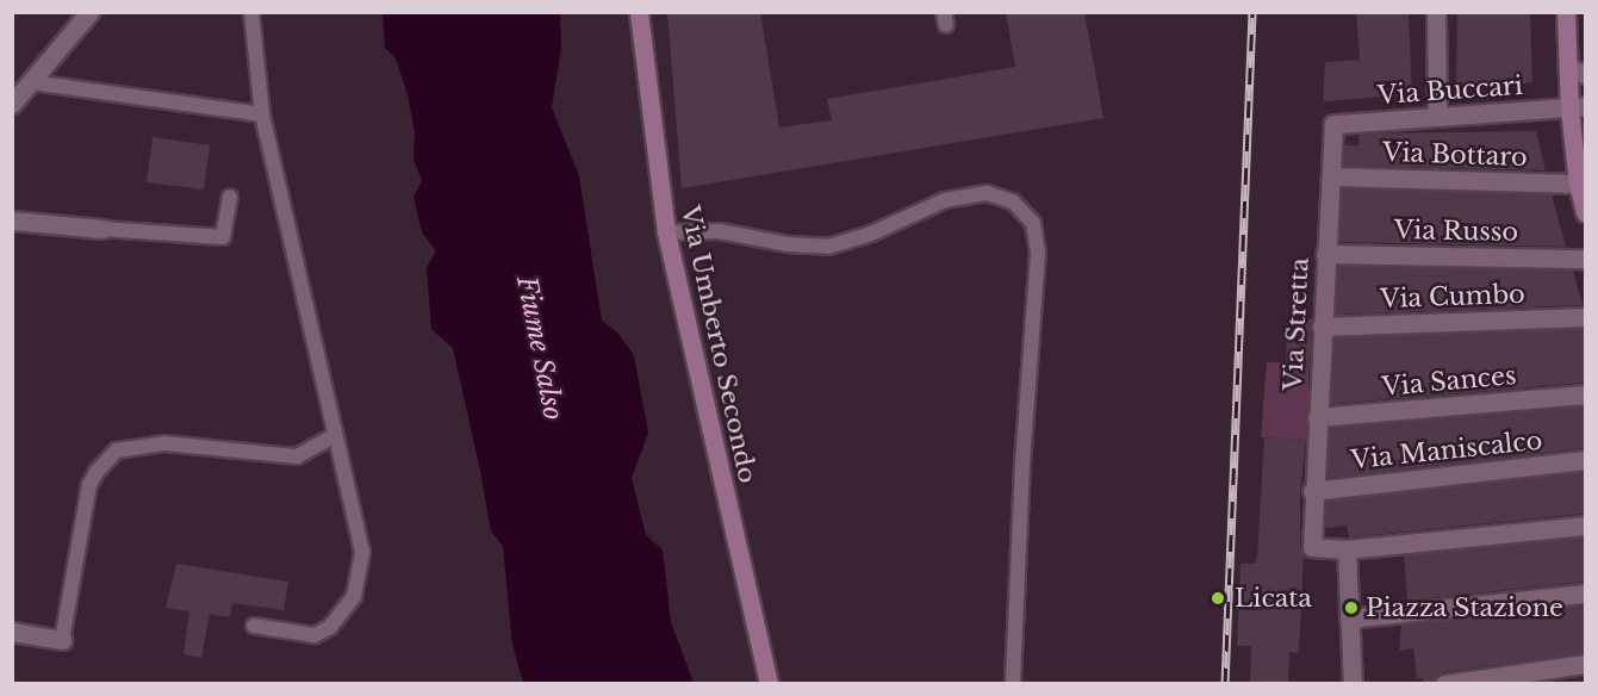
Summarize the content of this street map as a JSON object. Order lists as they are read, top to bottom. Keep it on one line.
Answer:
{"streets":{"main road":["Via Umberto Secondo"],"street":["Via Buccari","Via Bottaro","Via Russo","Via Cumbo","Via Stretta","Via Sances","Via Maniscalco"]},"crossings":[["Via Buccari","Via Stretta"],["Via Bottaro","Via Stretta"],["Via Russo","Via Stretta"],["Via Cumbo","Via Stretta"],["Via Stretta","Via Sances"],["Via Stretta","Via Maniscalco"]],"water":["Fiume Salso"],"places":["Licata","Piazza Stazione"]}
